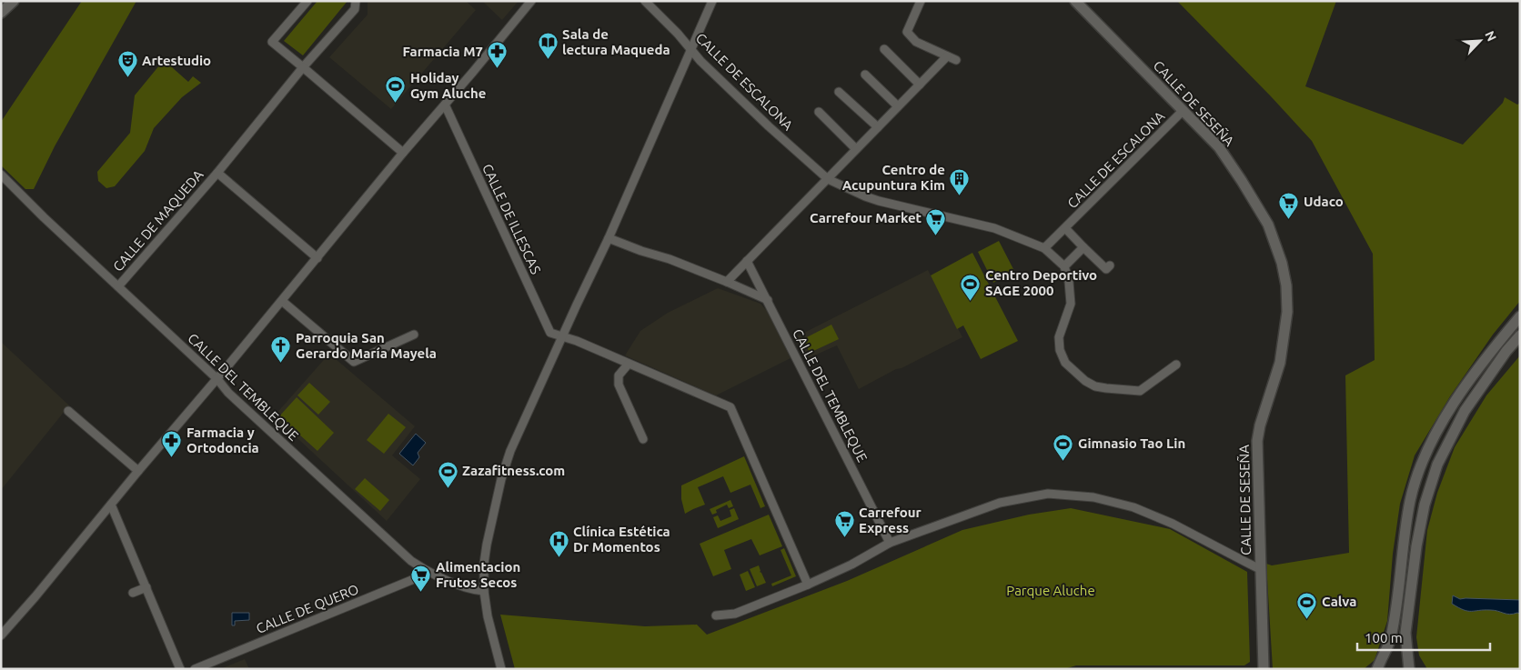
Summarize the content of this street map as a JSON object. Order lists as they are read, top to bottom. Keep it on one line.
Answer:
{"streets":{"street":["CALLE DE ESCALONA","CALLE DE SESEÑA","CALLE DE ILLESCAS","CALLE DE MAQUEDA","CALLE DEL TEMBLEQUE","CALLE DE QUERO"]},"crossings":[["CALLE DE ESCALONA","CALLE DE SESEÑA"],["CALLE DE MAQUEDA","CALLE DEL TEMBLEQUE"],["CALLE DEL TEMBLEQUE","CALLE DE QUERO"]],"parks":["Parque Aluche"],"places":{"library":["Sala de lectura Maqueda"],"pharmacy":["Farmacia M7","Farmacia y Ortodoncia"],"theatre":["Artestudio"],"sports":["Holiday Gym Aluche","Centro Deportivo SAGE 2000","Gimnasio Tao Lin","Zazafitness.com","Calva"],"building":["Centro de Acupuntura Kim"],"supermarket":["Udaco","Carrefour Market","Carrefour Express","Alimentacion Frutos Secos"],"church":["Parroquia San Gerardo María Mayela"],"hospital":["Clínica Estética Dr Momentos"]},"scale_bar":"100 m","north":"top right"}
